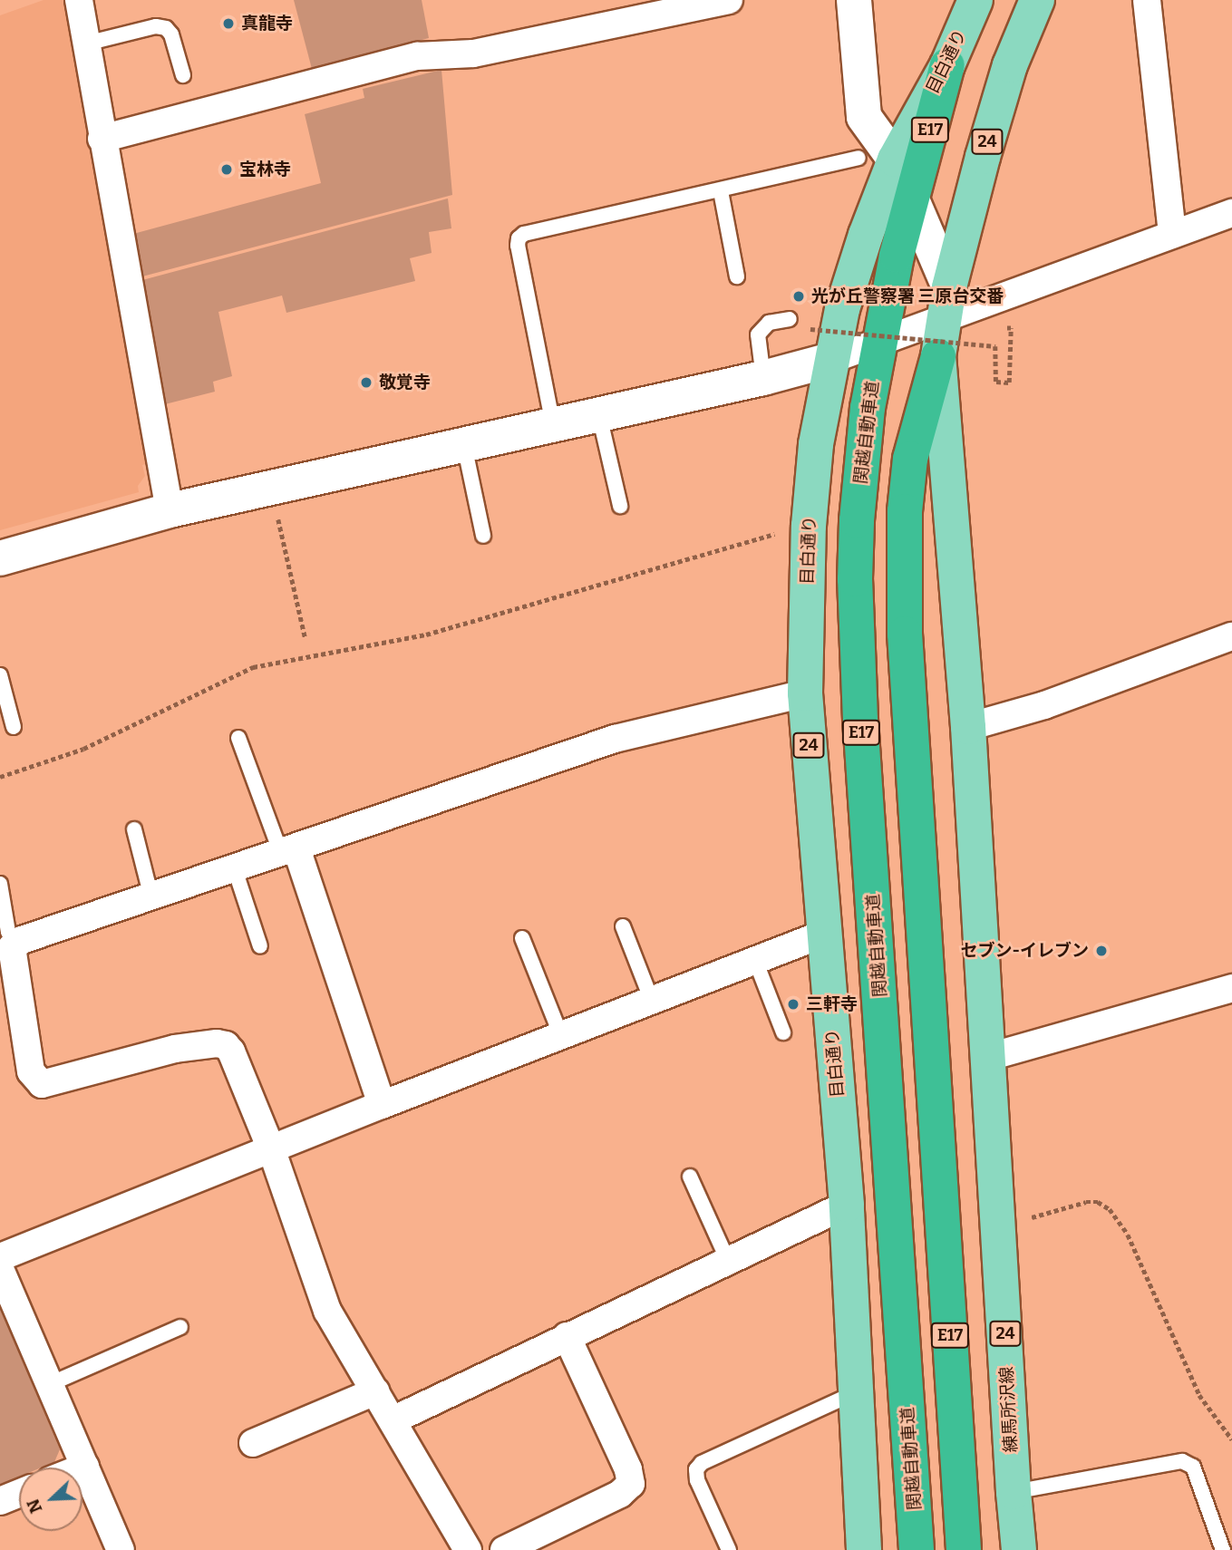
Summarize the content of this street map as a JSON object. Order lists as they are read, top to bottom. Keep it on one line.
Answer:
{"streets":{"highway":["E17","関越自動車道"],"main road":["目白通り","24","練馬所沢線"]},"crossings":[["目白通り","E17"],["目白通り","24"],["E17","24"],["E17","関越自動車道"],["24","練馬所沢線"]],"places":["真龍寺","宝林寺","光が丘警察署 三原台交番","敬覚寺","セブン-イレブン","三軒寺"],"north":"bottom left"}
